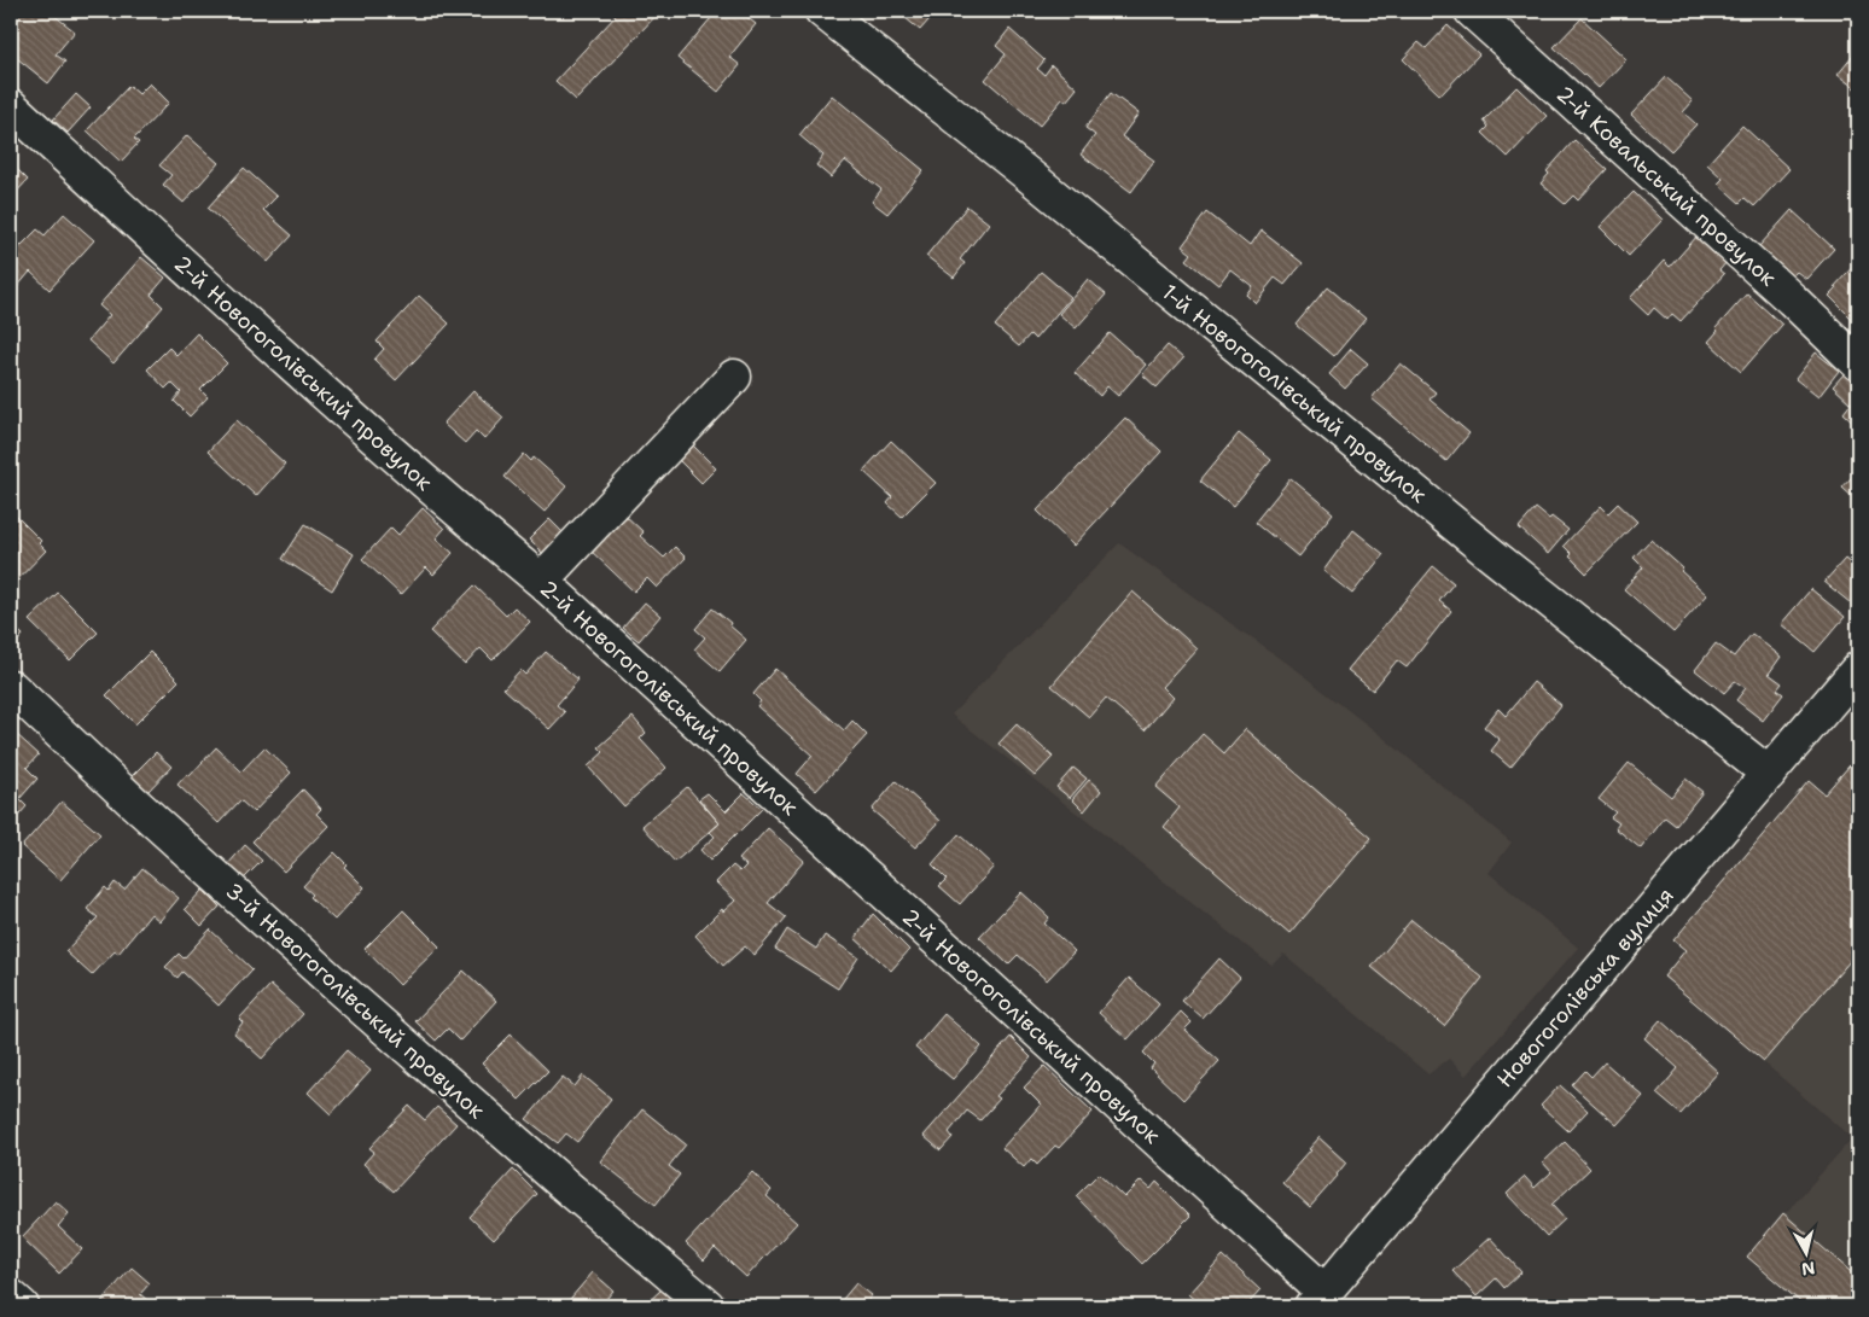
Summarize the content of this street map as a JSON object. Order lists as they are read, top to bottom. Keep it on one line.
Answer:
{"streets":{"street":["2-й Ковальський провулок","2-й Новогоголівський провулок","1-й Новогоголівський провулок","Новогоголівська вулиця","3-й Новогоголівський провулок"]},"crossings":[["2-й Новогоголівський провулок","Новогоголівська вулиця"],["1-й Новогоголівський провулок","Новогоголівська вулиця"]],"north":"bottom"}
